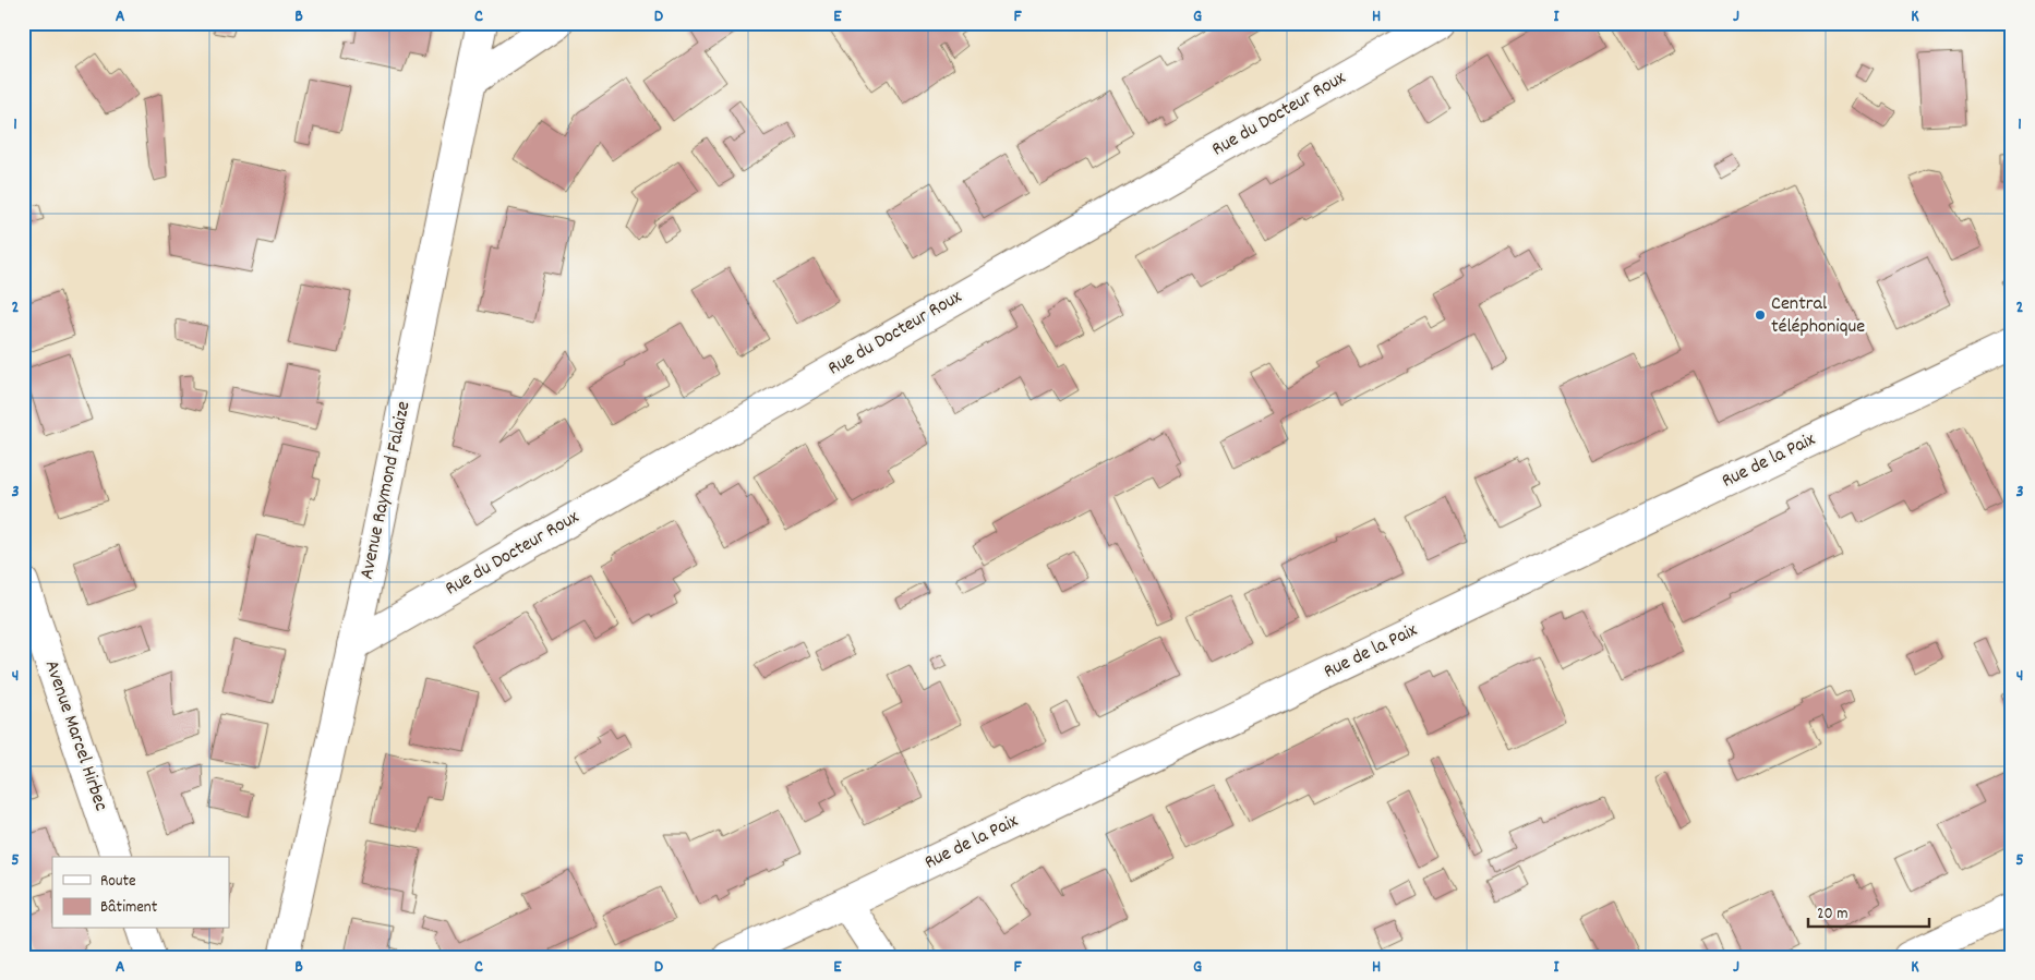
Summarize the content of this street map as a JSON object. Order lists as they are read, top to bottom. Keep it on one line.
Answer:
{"streets":{"street":["Rue du Docteur Roux","Rue de la Paix","Avenue Raymond Falaize","Avenue Marcel Hirbec"]},"crossings":[["Rue du Docteur Roux","Avenue Raymond Falaize"]],"places":["Central téléphonique"],"legend":["Route","Bâtiment"],"scale_bar":"20 m","grid":{"columns":["A","B","C","D","E","F","G","H","I","J","K"],"rows":["1","2","3","4","5"]}}
